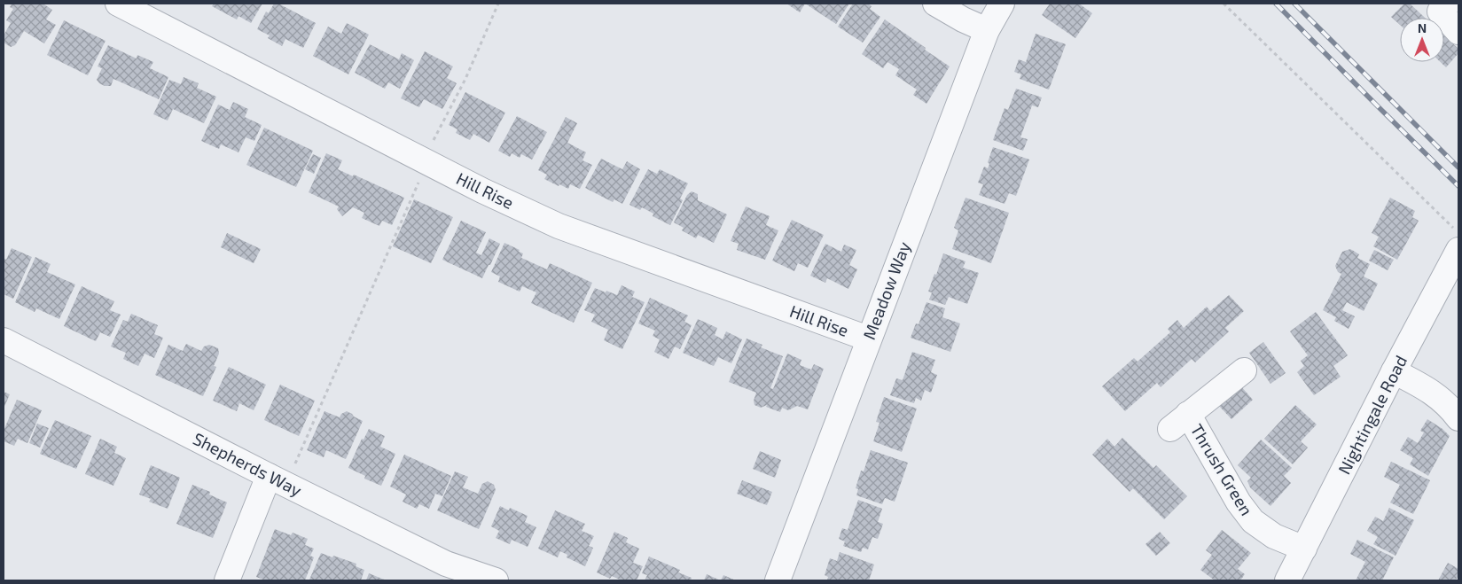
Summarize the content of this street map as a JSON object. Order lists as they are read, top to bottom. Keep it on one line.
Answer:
{"streets":{"street":["Hill Rise","Meadow Way","Nightingale Road","Shepherds Way","Thrush Green"]},"crossings":[["Hill Rise","Meadow Way"],["Nightingale Road","Thrush Green"]],"north":"top"}
